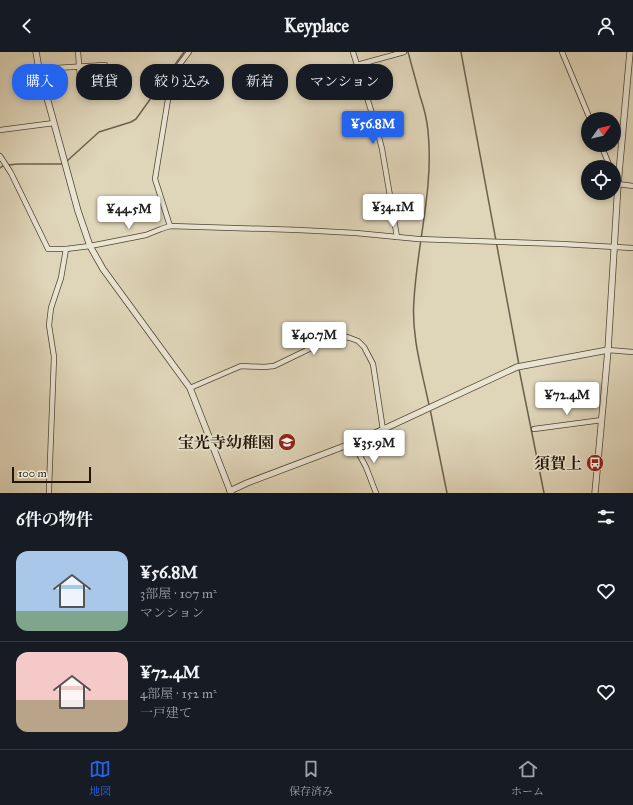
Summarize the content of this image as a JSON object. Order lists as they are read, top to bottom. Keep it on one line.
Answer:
{"places":{"school or university":["宝光寺幼稚園"],"bus stop":["須賀上"]},"scale_bar":"100 m","north":"top right","page":{"header":"Keyplace","chip":["購入","賃貸","絞り込み","新着","マンション"],"price":["¥56.8M","¥34.1M","¥44.5M","¥40.7M","¥72.4M","¥35.9M"],"scale":"100 m","heading":"6件の物件","list":[{"name":"¥56.8M","note":"3部屋 · 107 m² · マンション"},{"name":"¥72.4M","note":"4部屋 · 152 m² · 一戸建て"}],"tabs":["地図","保存済み","ホーム"]}}
